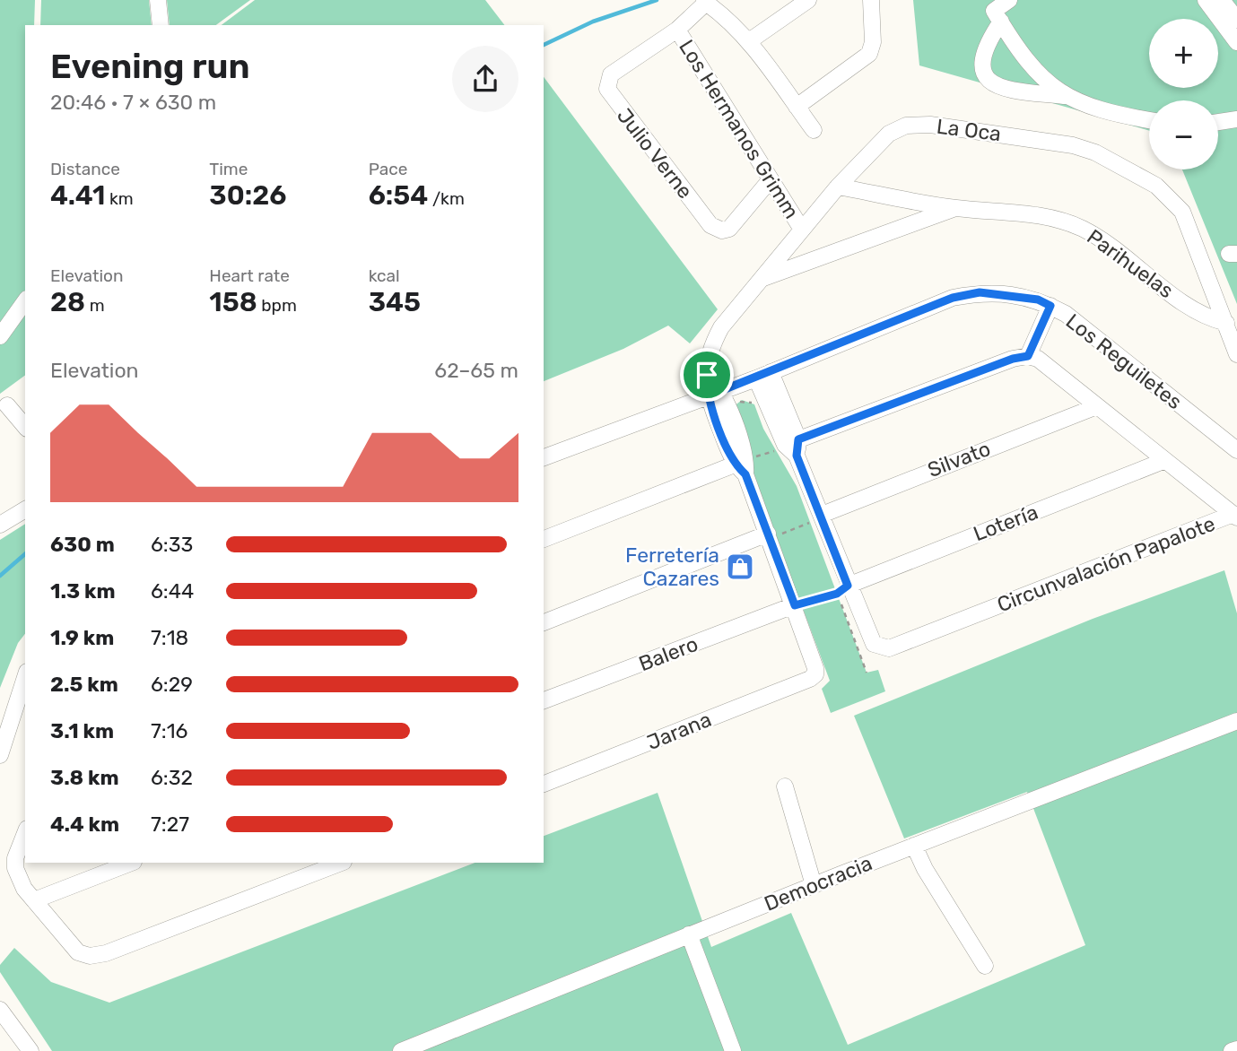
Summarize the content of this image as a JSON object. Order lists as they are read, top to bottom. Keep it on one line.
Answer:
{"streets":{"street":["Los Hermanos Grimm","La Oca","Julio Verne","Parihuelas","Los Reguiletes","Silvato","Lotería","Circunvalación Papalote","Balero","Jarana","Democracia"]},"crossings":[["Los Hermanos Grimm","La Oca"],["Los Hermanos Grimm","Julio Verne"],["La Oca","Parihuelas"],["La Oca","Los Reguiletes"],["Los Reguiletes","Circunvalación Papalote"],["Silvato","Circunvalación Papalote"],["Lotería","Circunvalación Papalote"],["Balero","Jarana"]],"places":{"shop":["Ferretería Cazares"]},"page":{"map_buttons":["+","−"],"heading":["Evening run","20:46 · 7 × 630 m"],"stats":[["Distance","4.41 km"],["Time","30:26"],["Pace","6:54 /km"],["Elevation","28 m"],["Heart rate","158 bpm"],["kcal","345"]],"chart":["Elevation","62–65 m"],"list":[{"name":"630 m","note":"6:33"},{"name":"1.3 km","note":"6:44"},{"name":"1.9 km","note":"7:18"},{"name":"2.5 km","note":"6:29"},{"name":"3.1 km","note":"7:16"},{"name":"3.8 km","note":"6:32"},{"name":"4.4 km","note":"7:27"}]}}
